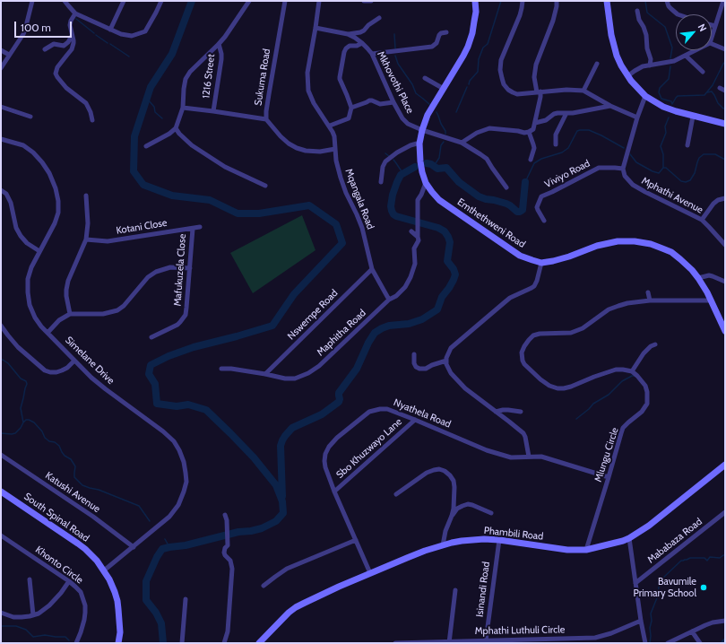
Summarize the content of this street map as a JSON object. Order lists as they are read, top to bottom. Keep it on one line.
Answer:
{"streets":{"street":["1216 Street","Sukuma Road","Mkhovothi Place","Viviyo Road","Mphathi Avenue","Mqangala Road","Emthethweni Road","Kotani Close","Mafukuzela Close","Nswempe Road","Maphitha Road","Simelane Drive","Nyathela Road","Sbo Khuzwayo Lane","Mlungu Circle","Katushi Avenue","South Spinal Road","Phambili Road","Mababaza Road","Khonto Circle","Isinandi Road","Mphathi Luthuli Circle"]},"crossings":[["Sukuma Road","Mqangala Road"],["Mkhovothi Place","Mqangala Road"],["Mkhovothi Place","Emthethweni Road"],["Viviyo Road","Mphathi Avenue"],["Mqangala Road","Nswempe Road"],["Mqangala Road","Maphitha Road"],["Emthethweni Road","Maphitha Road"],["Kotani Close","Mafukuzela Close"],["Nswempe Road","Maphitha Road"],["Simelane Drive","Katushi Avenue"],["Simelane Drive","South Spinal Road"],["Nyathela Road","Sbo Khuzwayo Lane"],["Nyathela Road","Mlungu Circle"],["Nyathela Road","Phambili Road"],["Mlungu Circle","Phambili Road"],["Phambili Road","Isinandi Road"],["Isinandi Road","Mphathi Luthuli Circle"]],"places":["Bavumile Primary School"],"scale_bar":"100 m","north":"top right"}
